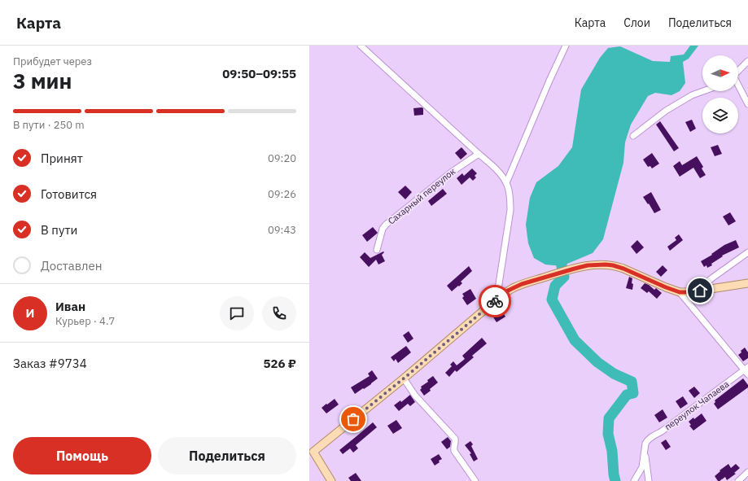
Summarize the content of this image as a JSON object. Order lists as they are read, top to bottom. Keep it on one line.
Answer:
{"streets":{"street":["Сахарный переулок","переулок Чапаева"]},"north":"right","page":{"header":"Карта","nav":["Карта","Слои","Поделиться"],"heading":["3 мин","Прибудет через","09:50–09:55"],"panel":["Иван","Курьер · 4.7","Заказ #9734","526 ₽"],"bar":"В пути · 250 m","list":[["Принят","09:20"],["Готовится","09:26"],["В пути","09:43"],"Доставлен"],"round":"И","buttons":["Помощь","Поделиться"]}}
